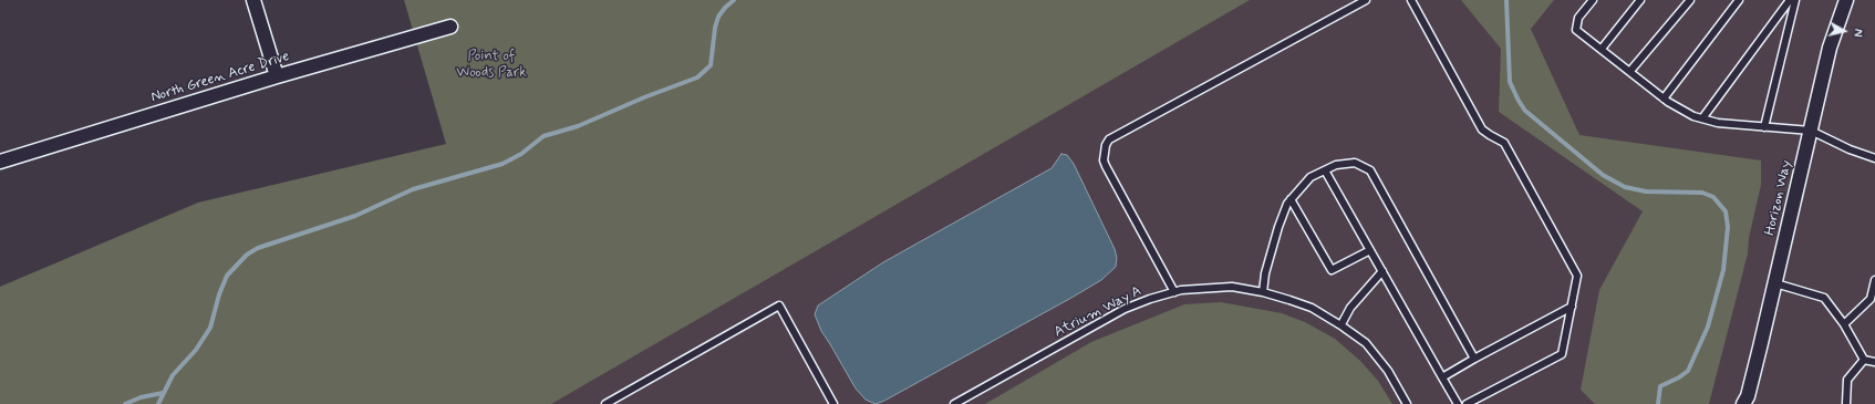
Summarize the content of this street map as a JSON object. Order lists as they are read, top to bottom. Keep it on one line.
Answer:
{"streets":{"street":["North Green Acre Drive","Horizon Way"],"lane":["Atrium Way A"]},"parks":["Point of Woods Park"],"north":"right"}
